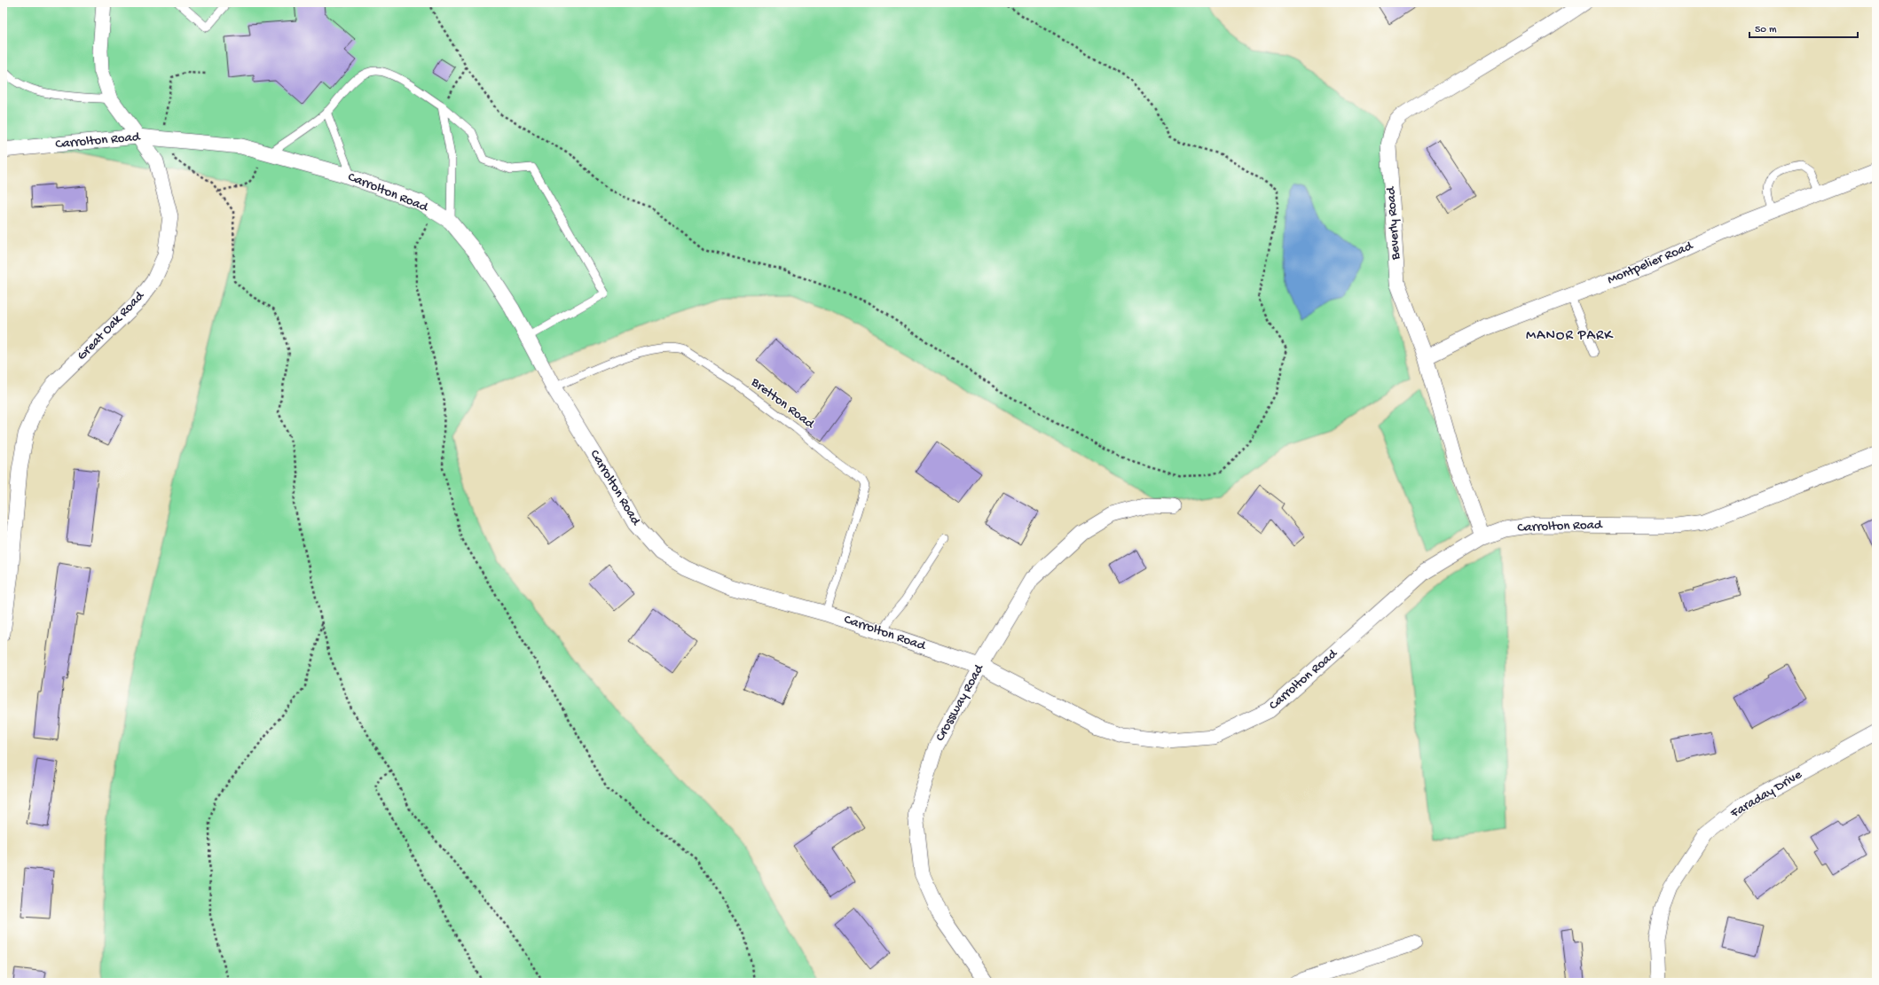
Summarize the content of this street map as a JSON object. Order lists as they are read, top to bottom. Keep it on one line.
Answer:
{"streets":{"street":["Carrolton Road","Beverly Road","Montpelier Road","Great Oak Road","Crossway Road","Faraday Drive"],"lane":["Bretton Road"]},"crossings":[["Carrolton Road","Beverly Road"],["Carrolton Road","Great Oak Road"],["Carrolton Road","Bretton Road"],["Carrolton Road","Crossway Road"],["Beverly Road","Montpelier Road"]],"districts":["MANOR PARK"],"scale_bar":"50 m"}
